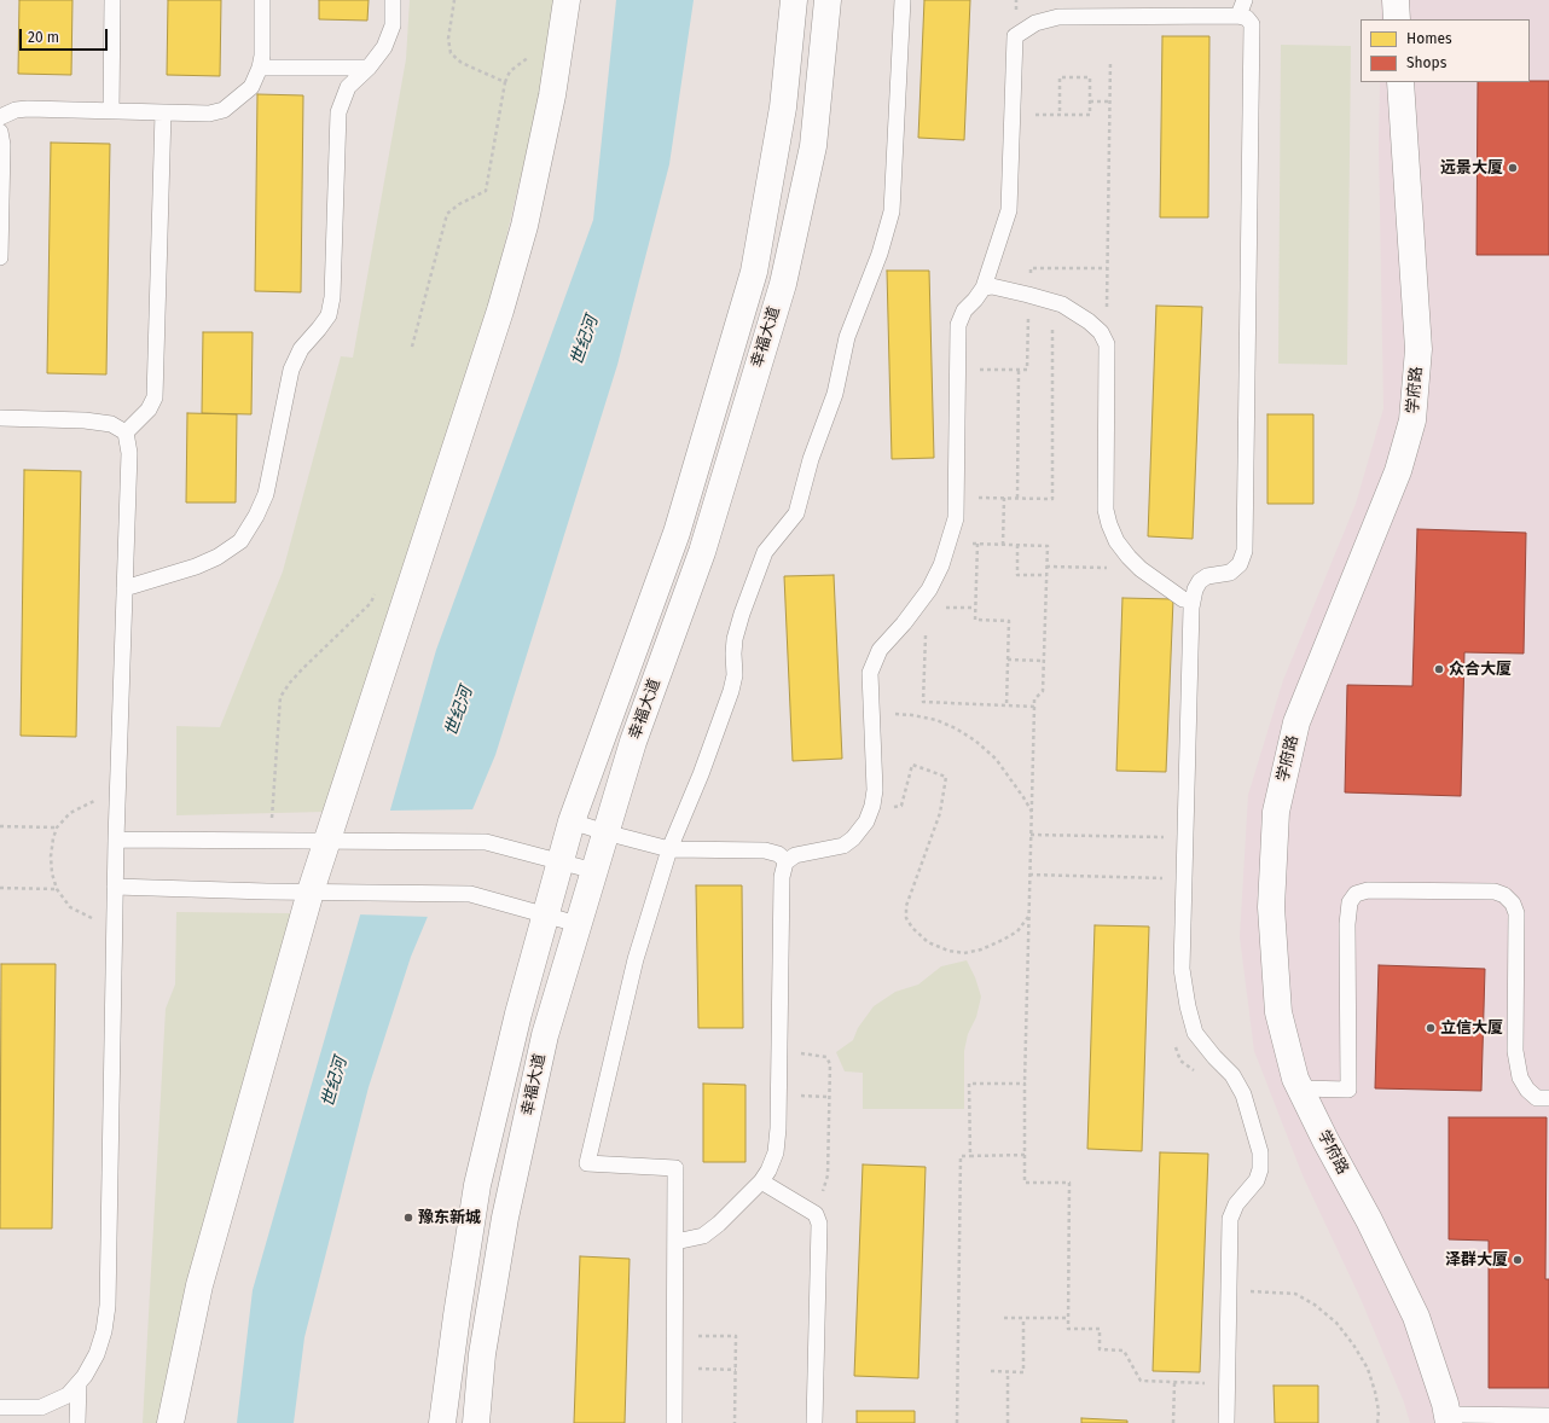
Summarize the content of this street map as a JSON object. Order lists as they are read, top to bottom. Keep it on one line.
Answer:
{"streets":{"main road":["幸福大道","学府路"]},"water":["世纪河"],"places":["远景大厦","众合大厦","立信大厦","豫东新城","泽群大厦"],"legend":["Homes","Shops"],"scale_bar":"20 m"}
